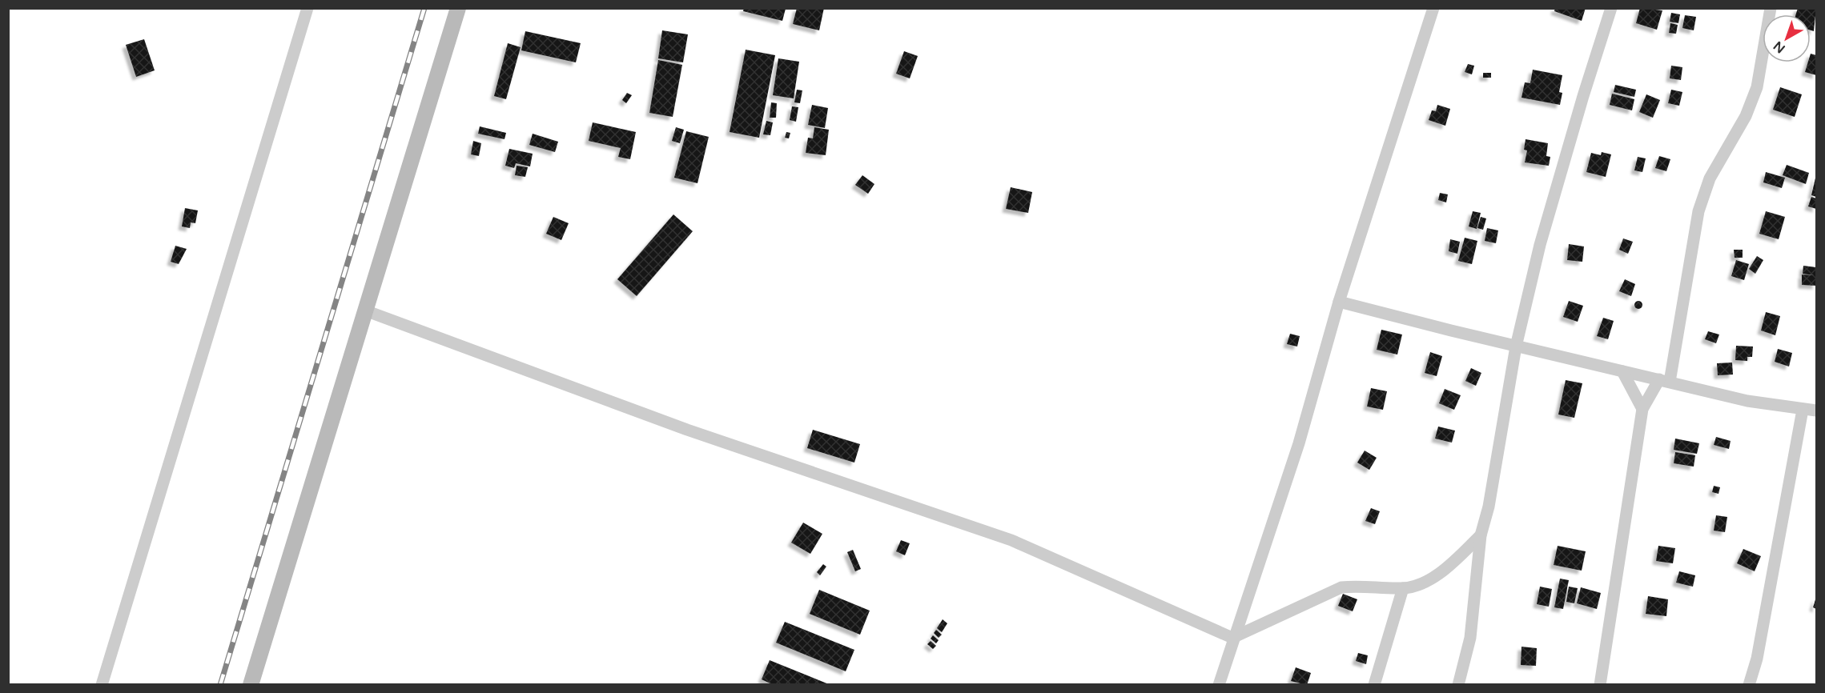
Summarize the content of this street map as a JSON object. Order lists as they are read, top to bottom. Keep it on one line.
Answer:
{"north":"bottom left"}
